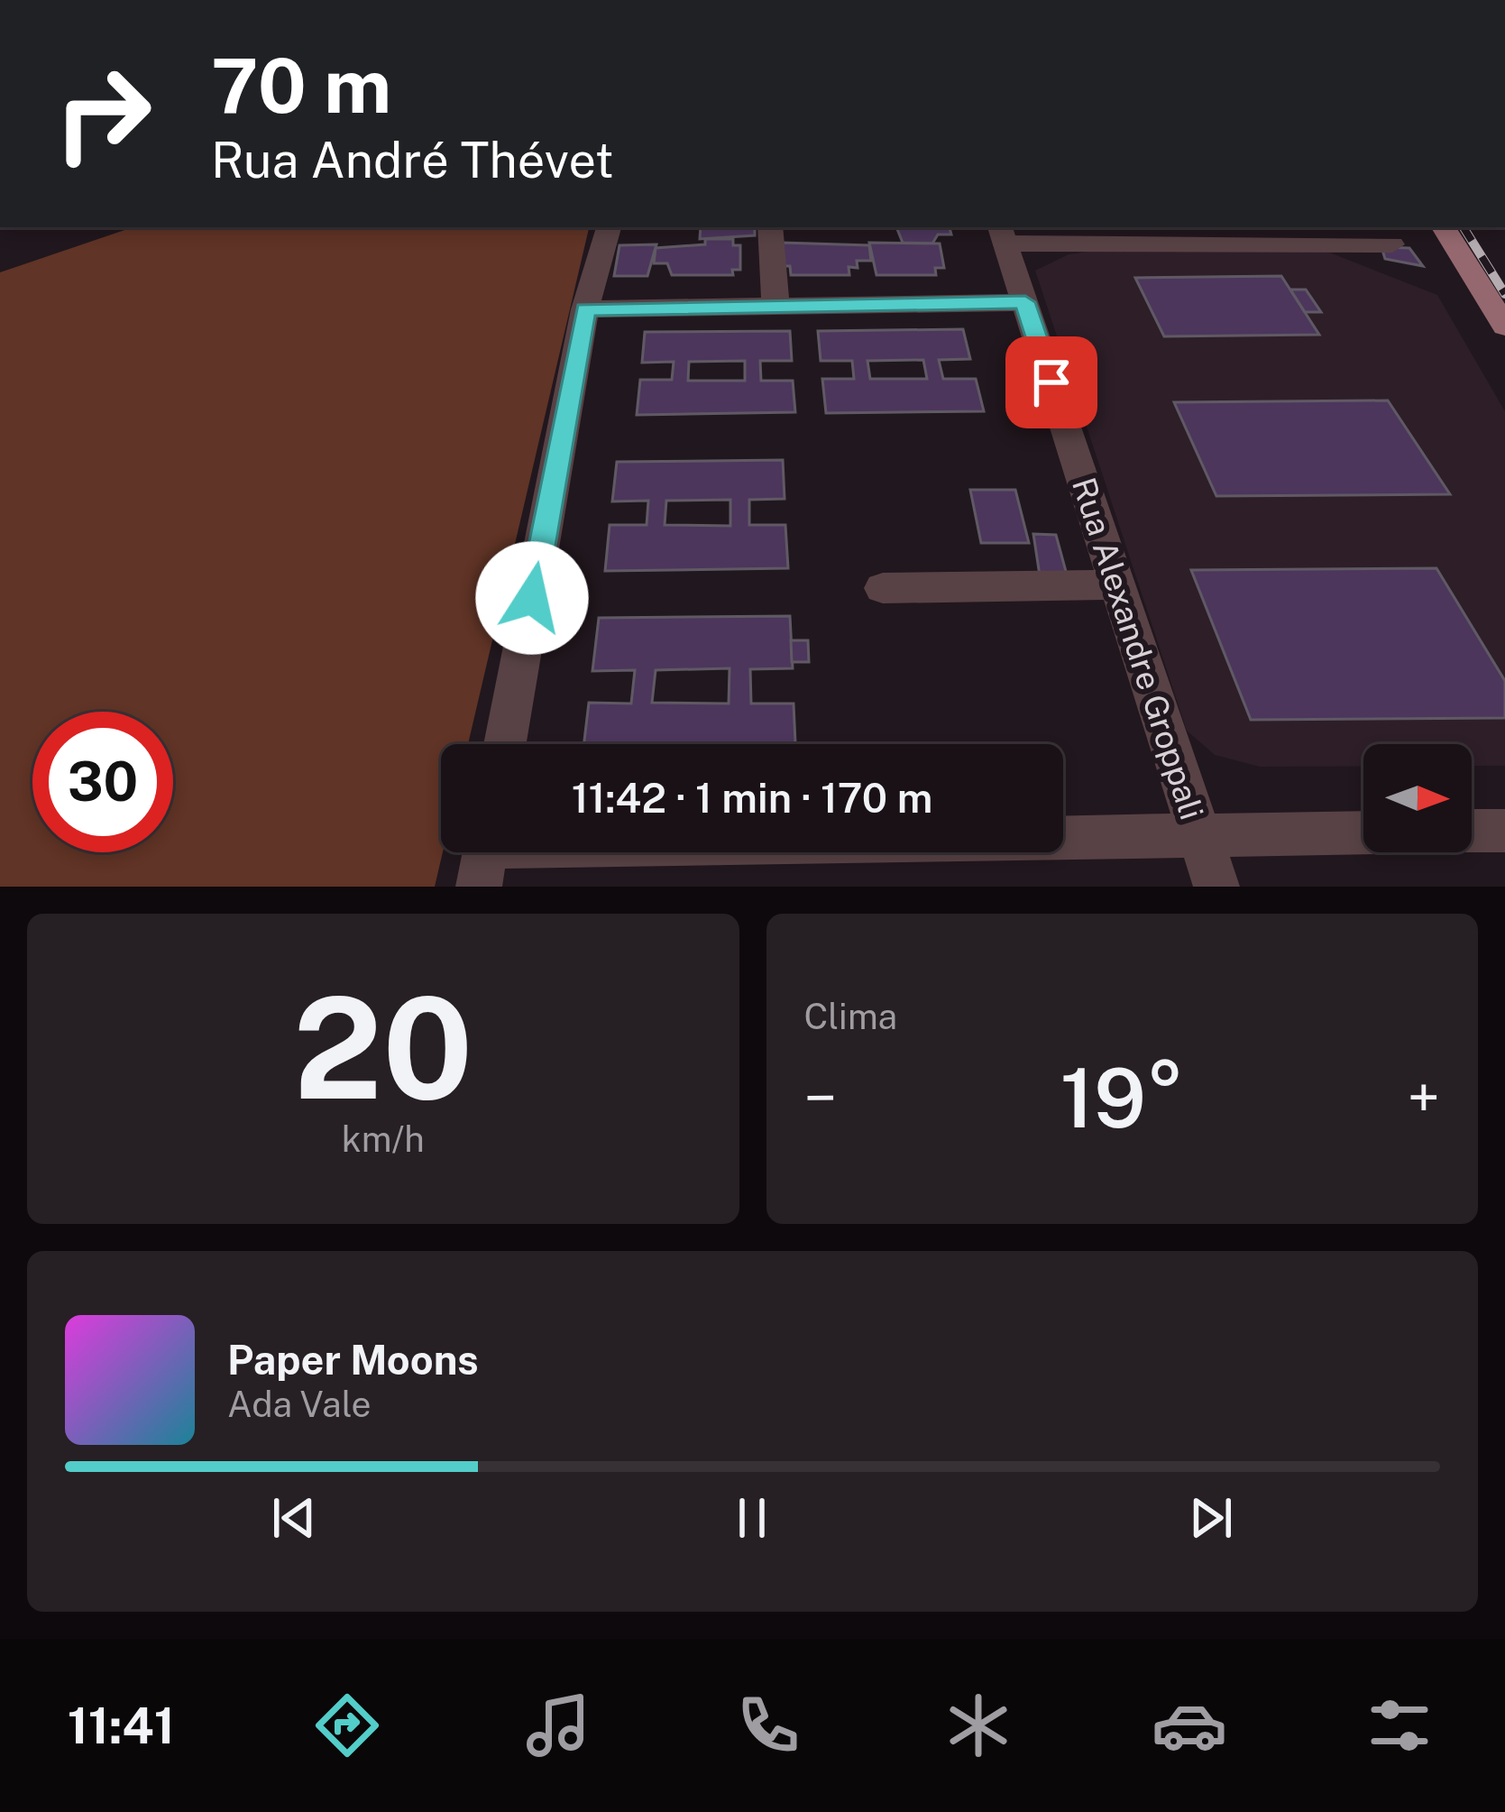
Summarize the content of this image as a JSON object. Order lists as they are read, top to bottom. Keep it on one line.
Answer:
{"streets":{"street":["Rua Alexandre Groppali"]},"north":"right","page":{"turn":["70 m","Rua André Thévet"],"limit":"30","trip":"11:42 · 1 min · 170 m","tile":[["20","km/h"],"Clima"],"heat":["−","19°","+"],"song":["Paper Moons","Ada Vale"],"tabs":"11:41"}}
